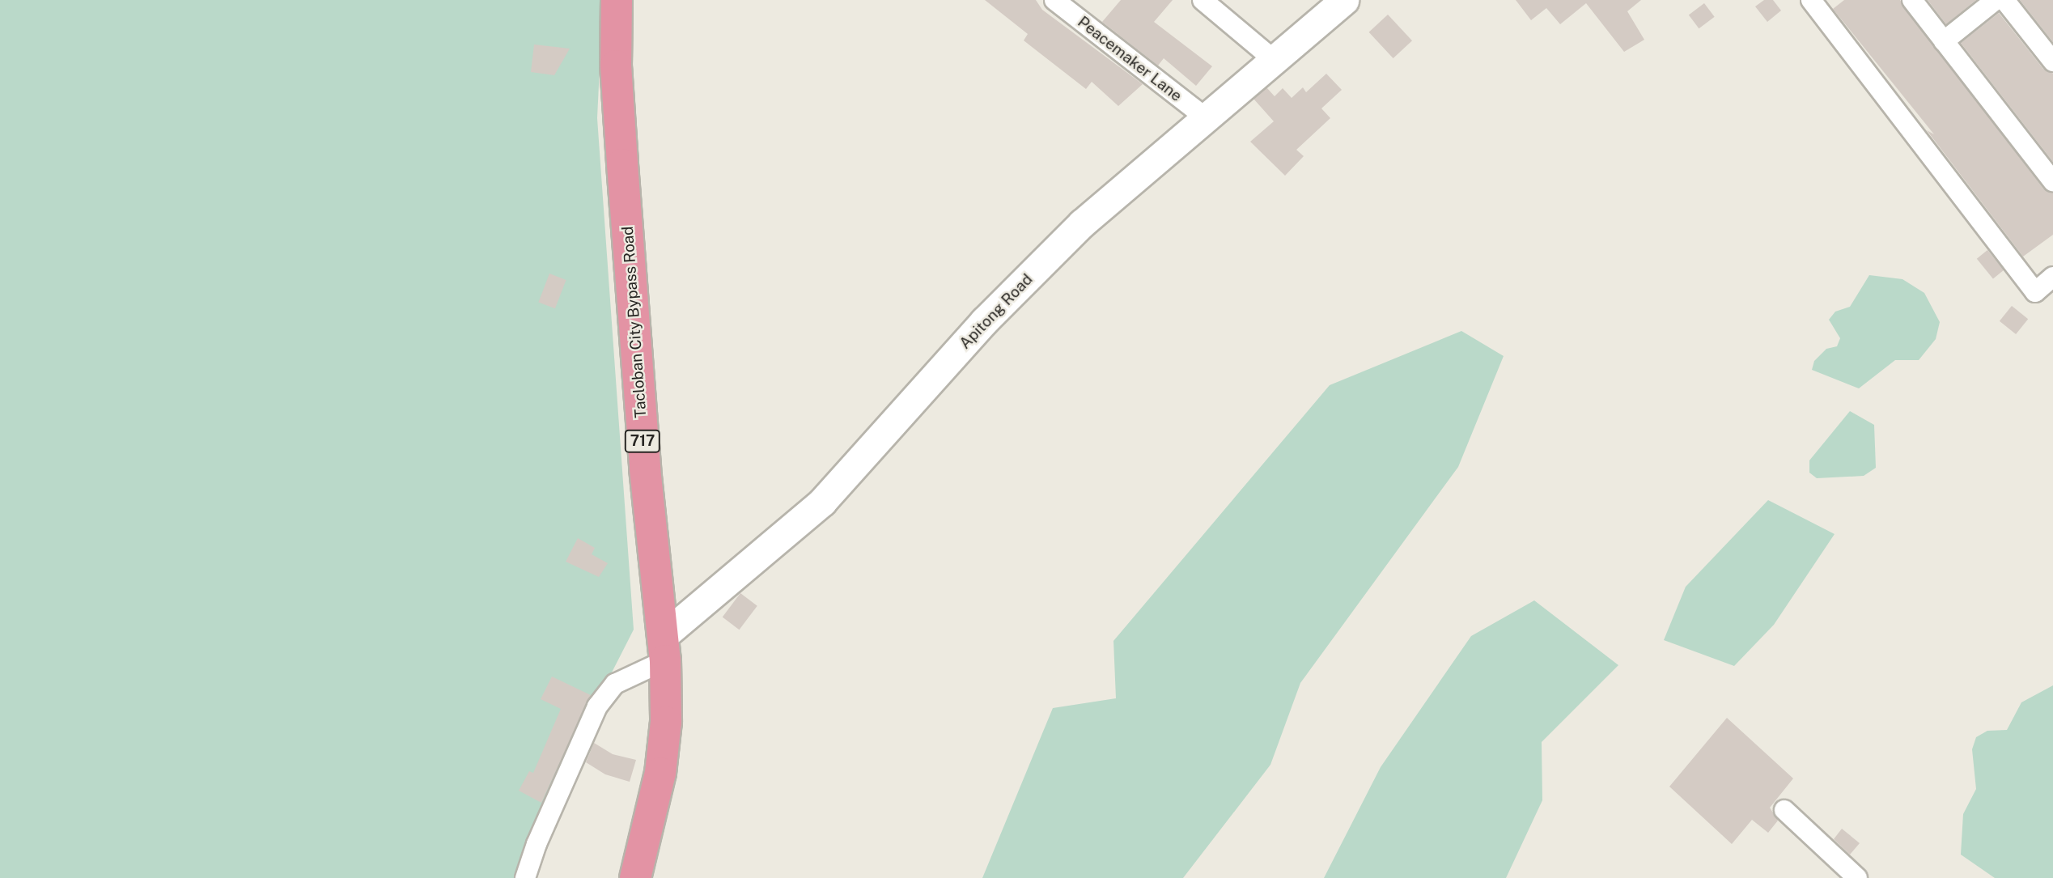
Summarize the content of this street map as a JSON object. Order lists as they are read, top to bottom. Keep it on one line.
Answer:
{"streets":{"highway":["Tacloban City Bypass Road","717"],"street":["Peacemaker Lane","Apitong Road"]},"crossings":[["Peacemaker Lane","Apitong Road"],["Apitong Road","Tacloban City Bypass Road"]]}
